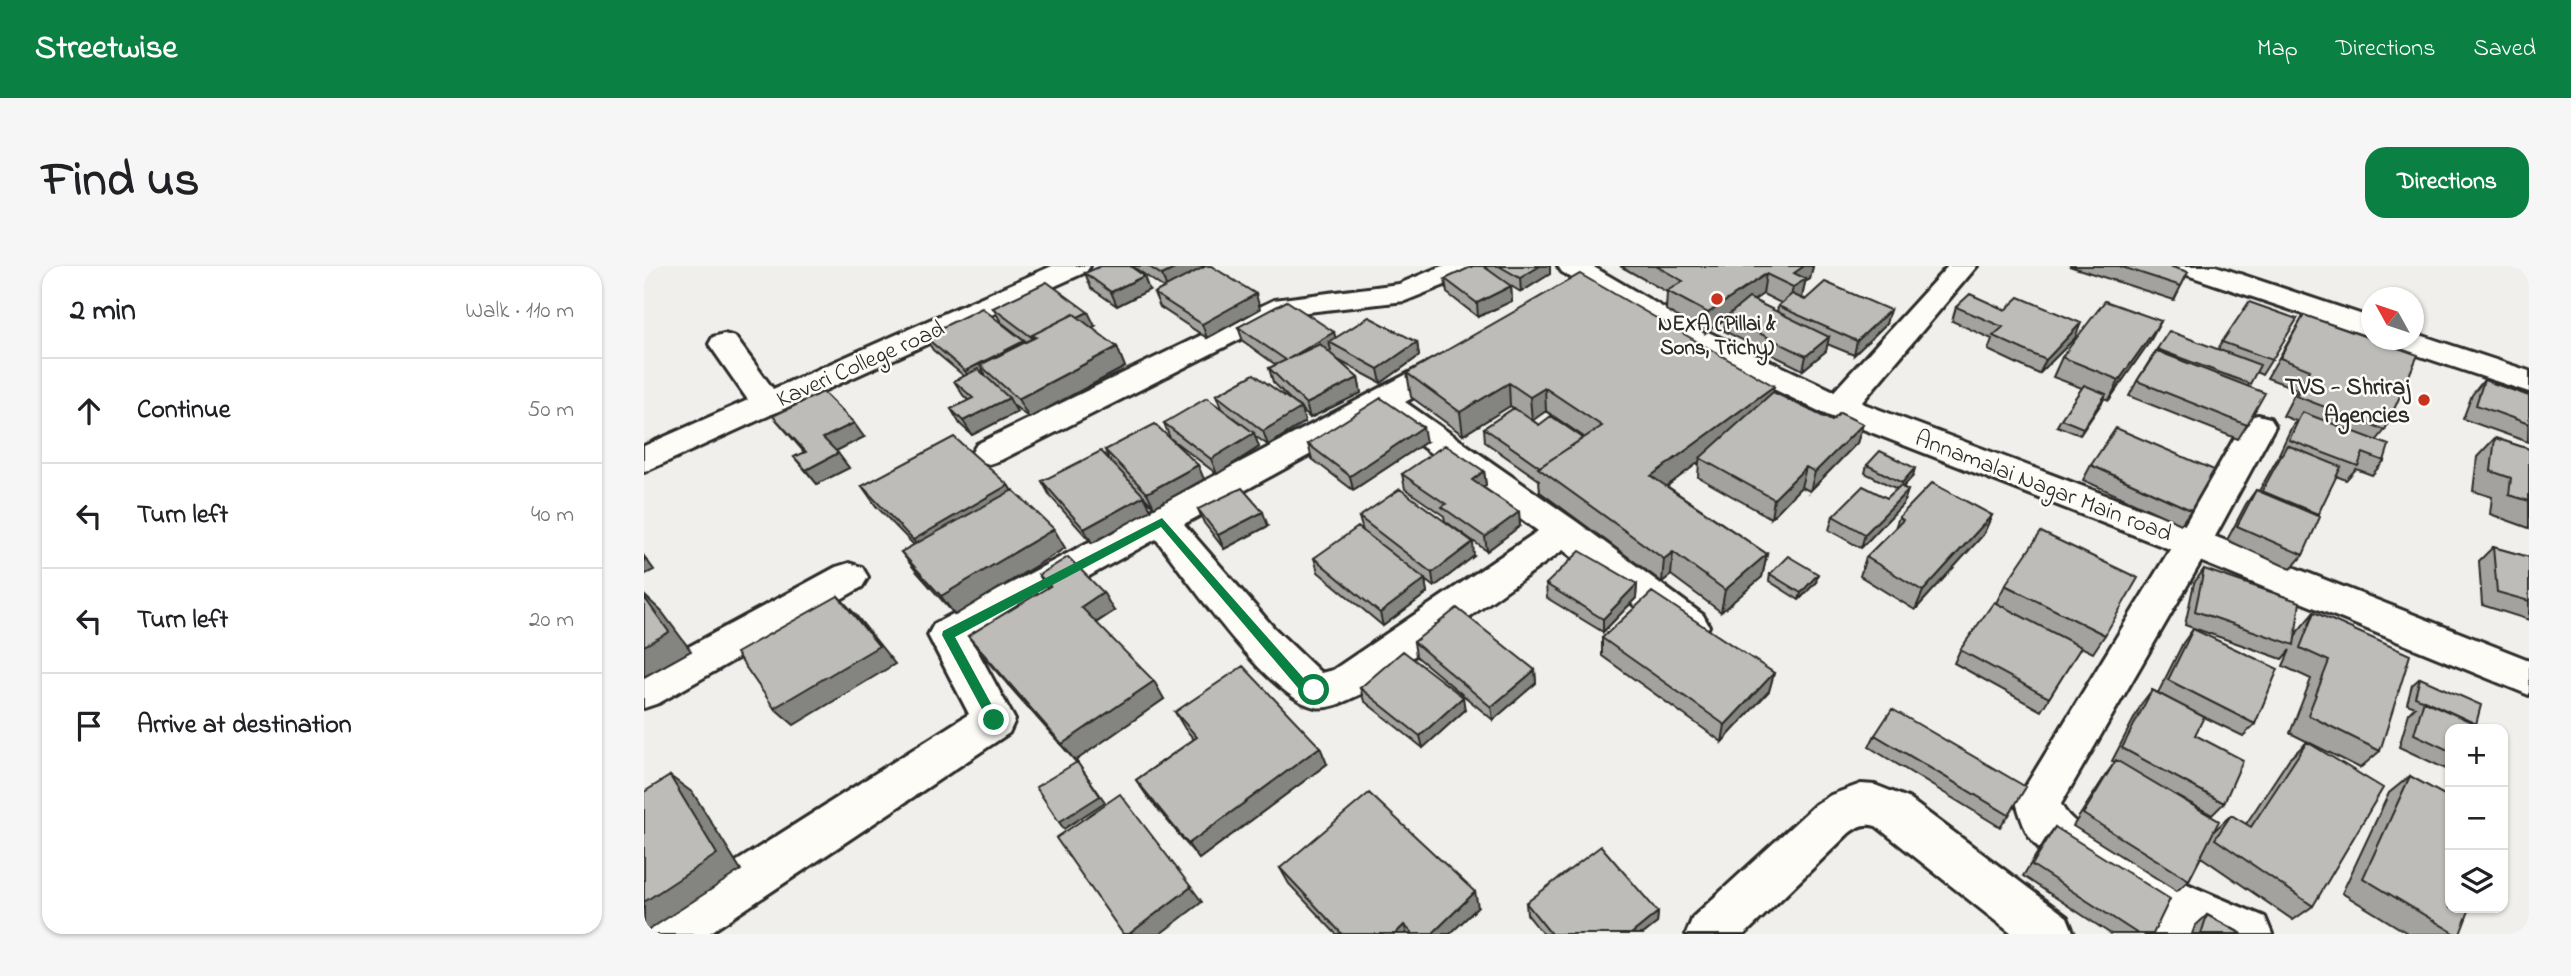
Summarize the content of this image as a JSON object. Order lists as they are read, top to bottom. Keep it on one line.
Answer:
{"streets":{"street":["Kaveri College road","Annamalai Nagar Main road"]},"places":["NEXA (Pillai & Sons, Trichy)","TVS - Shriraj Agencies"],"north":"top left","page":{"header":"Streetwise","nav":["Map","Directions","Saved"],"title":"Find us","buttons":"Directions","heading":["2 min","Walk · 110 m"],"list":[["Continue","50 m"],["Turn left","40 m"],["Turn left","20 m"],"Arrive at destination"],"map_buttons":["+","−"]}}
